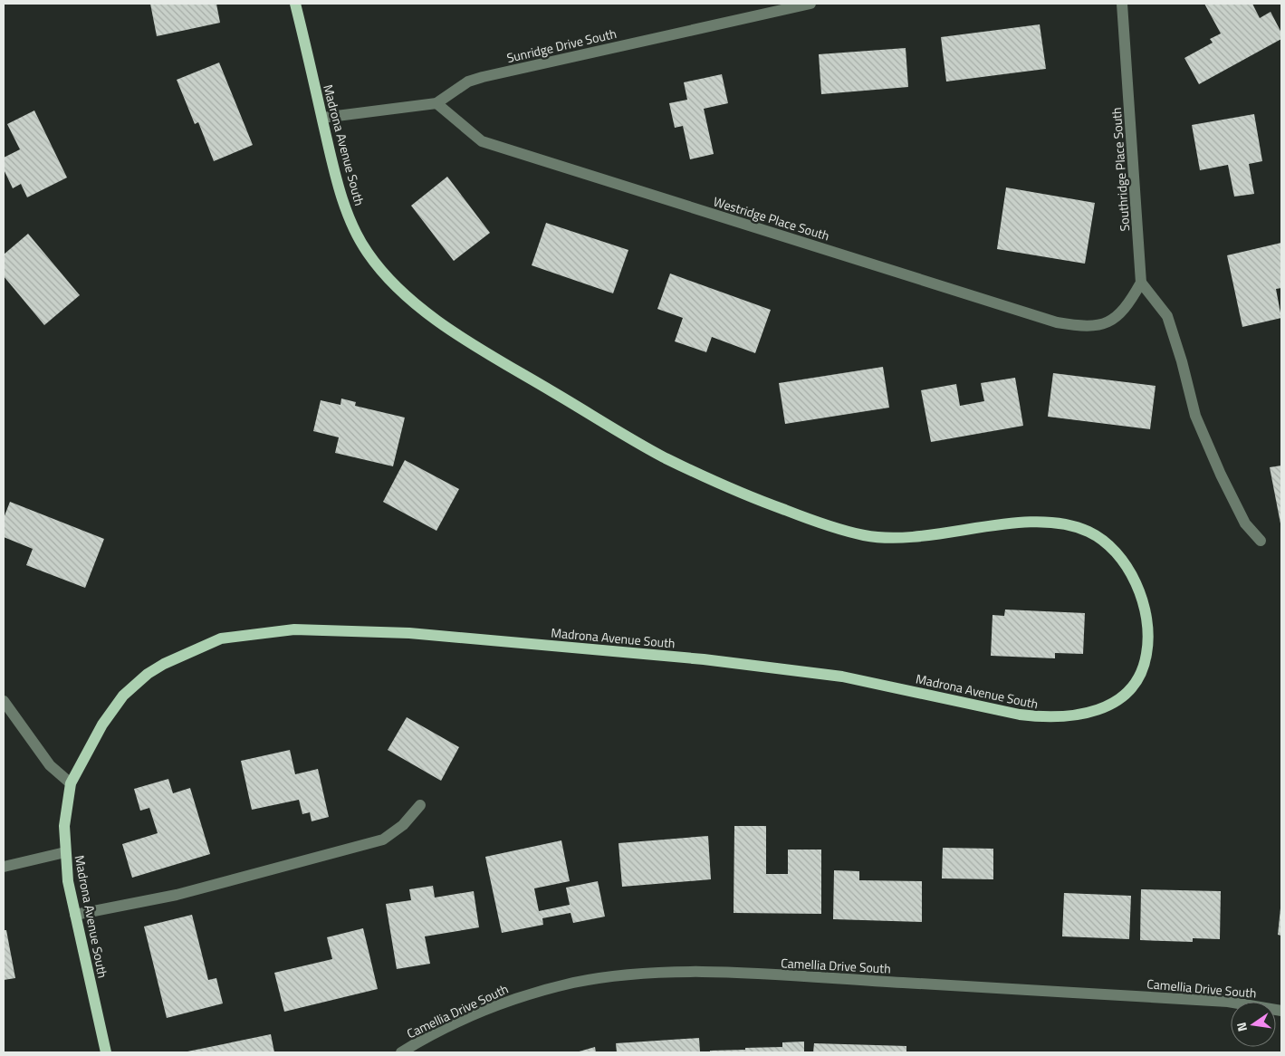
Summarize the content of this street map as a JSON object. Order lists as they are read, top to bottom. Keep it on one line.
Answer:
{"streets":{"main road":["Madrona Avenue South"],"street":["Sunridge Drive South","Southridge Place South","Westridge Place South","Camellia Drive South"]},"crossings":[["Sunridge Drive South","Madrona Avenue South"],["Sunridge Drive South","Westridge Place South"],["Southridge Place South","Westridge Place South"]],"north":"left"}
